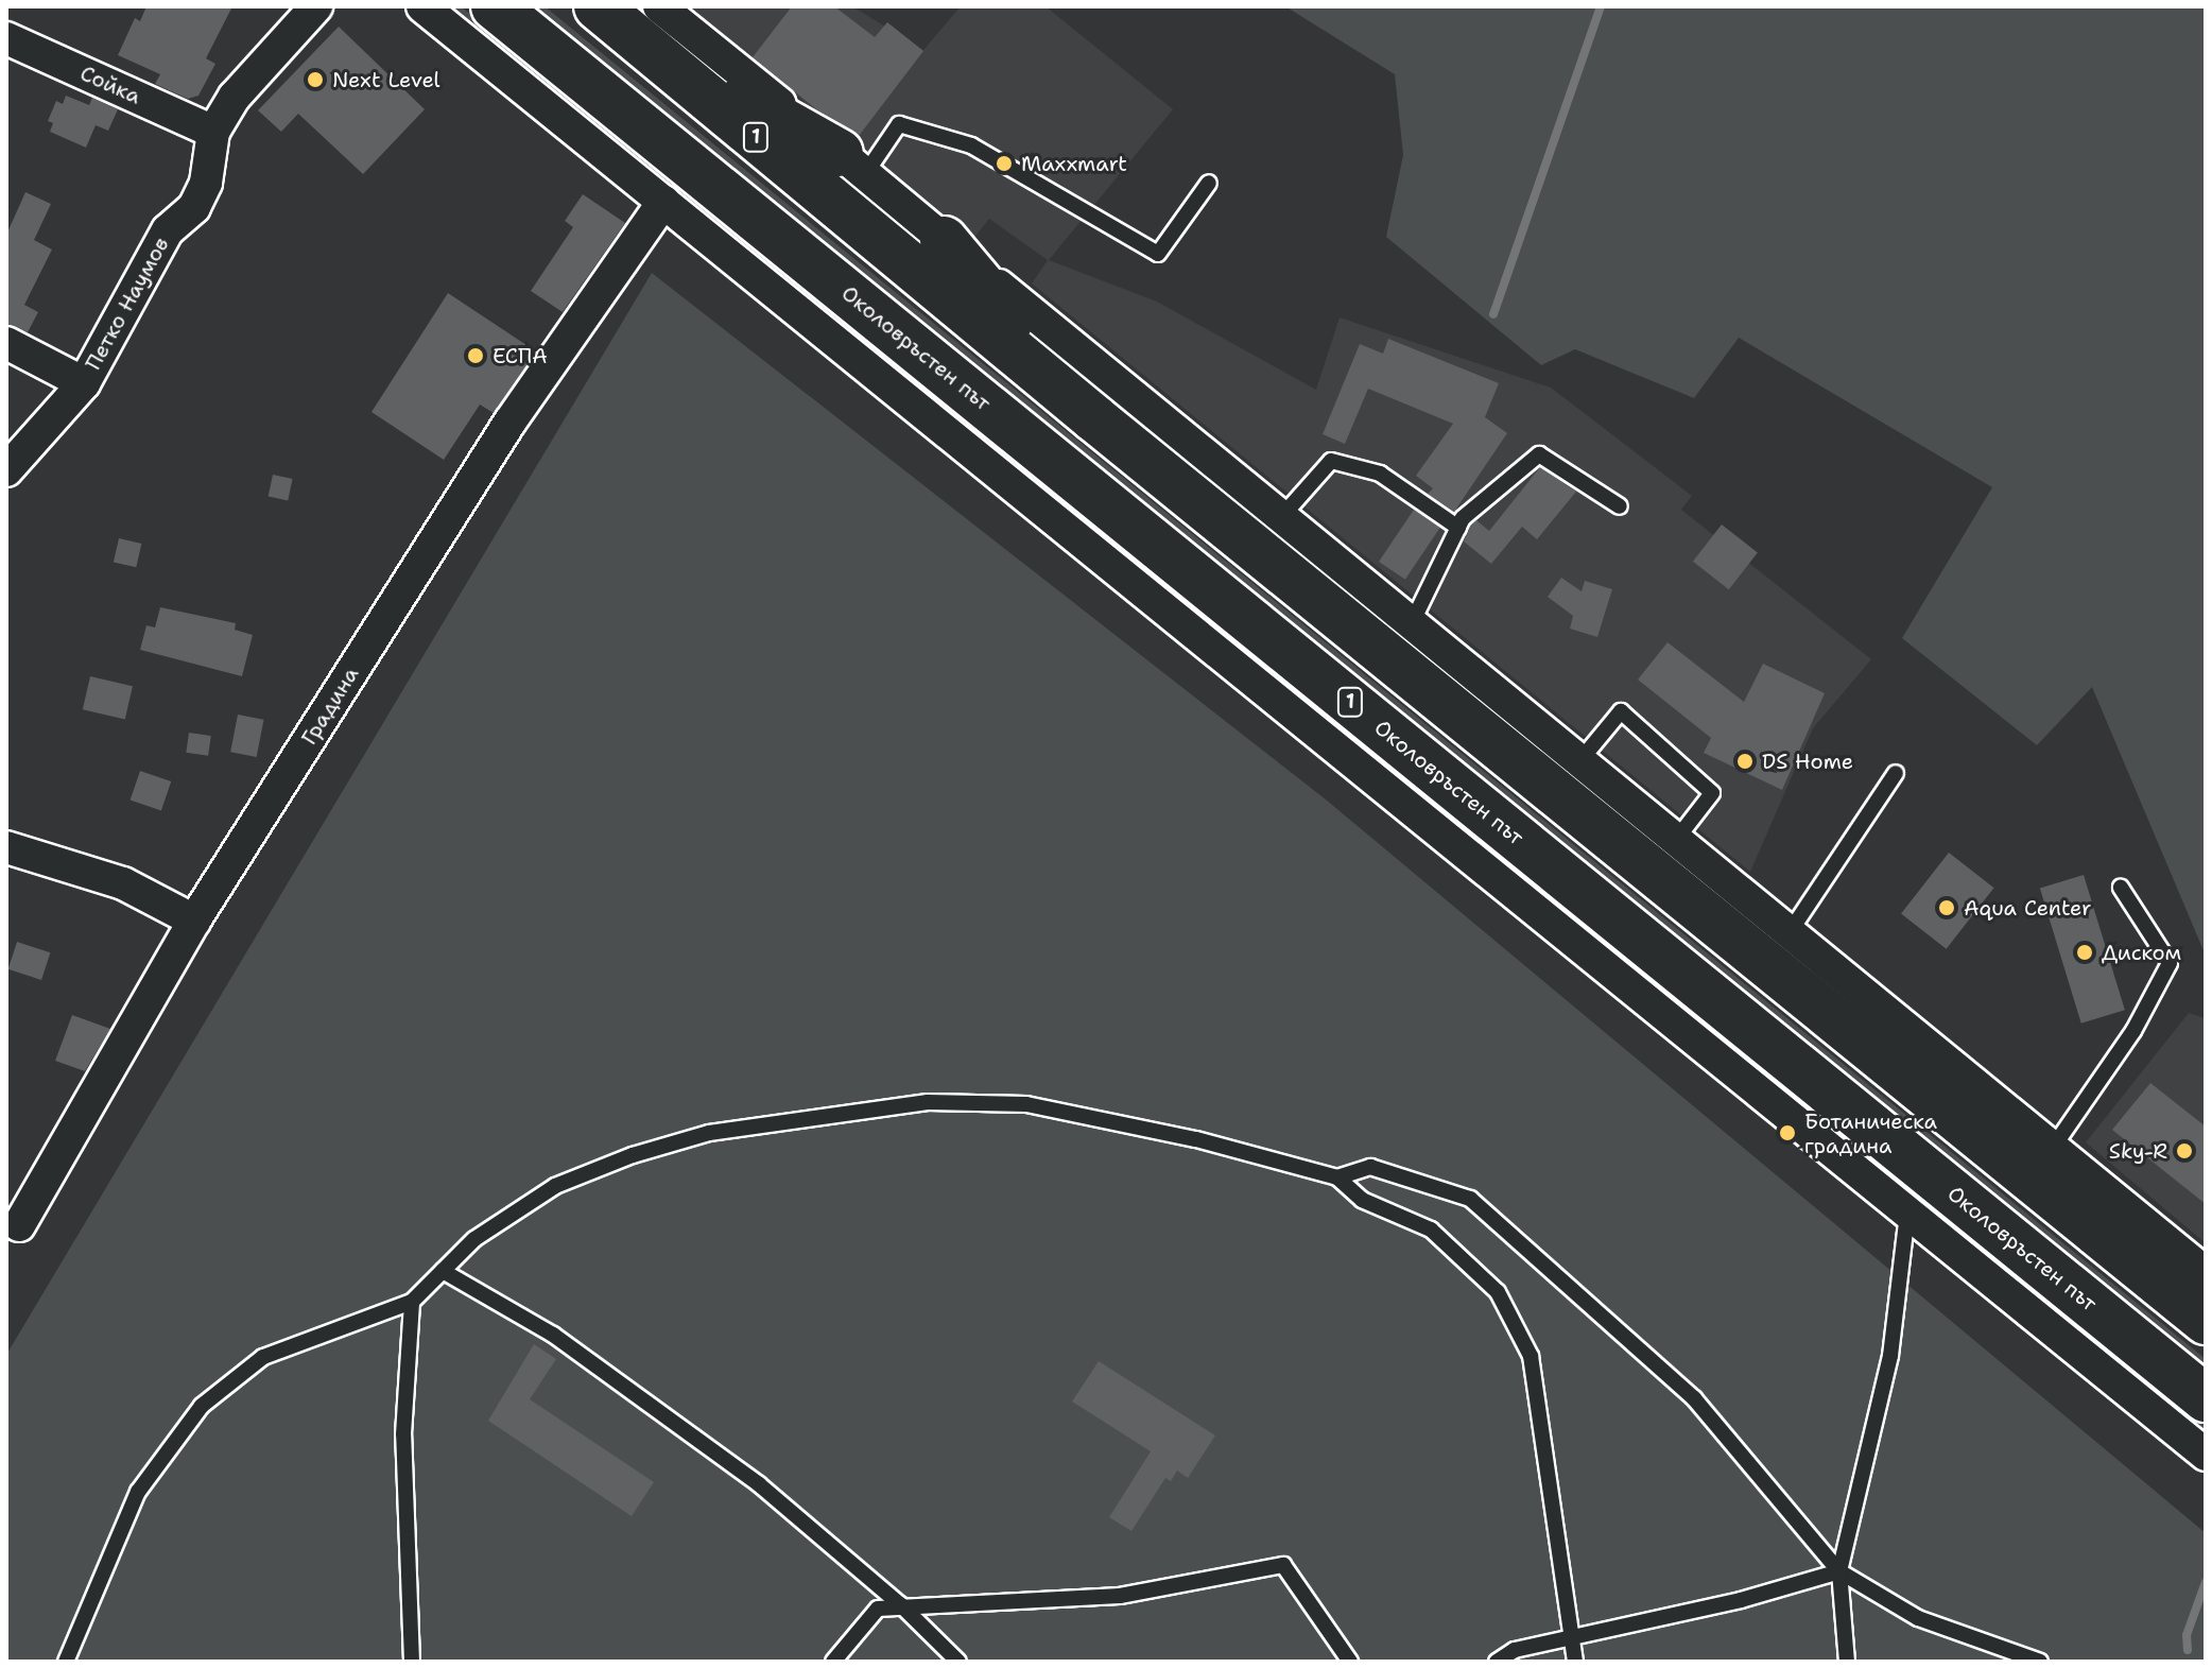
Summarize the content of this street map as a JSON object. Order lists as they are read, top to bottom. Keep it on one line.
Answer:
{"streets":{"highway":["1","Околовръстен път"],"street":["Сойка","Петко Наумов","Градина"]},"crossings":[["Сойка","Петко Наумов"]],"places":["Next Level","Maxxmart","ЕСПА","DS Home","Aqua Center","Диском","Ботаническа градина","Sky-R"]}
